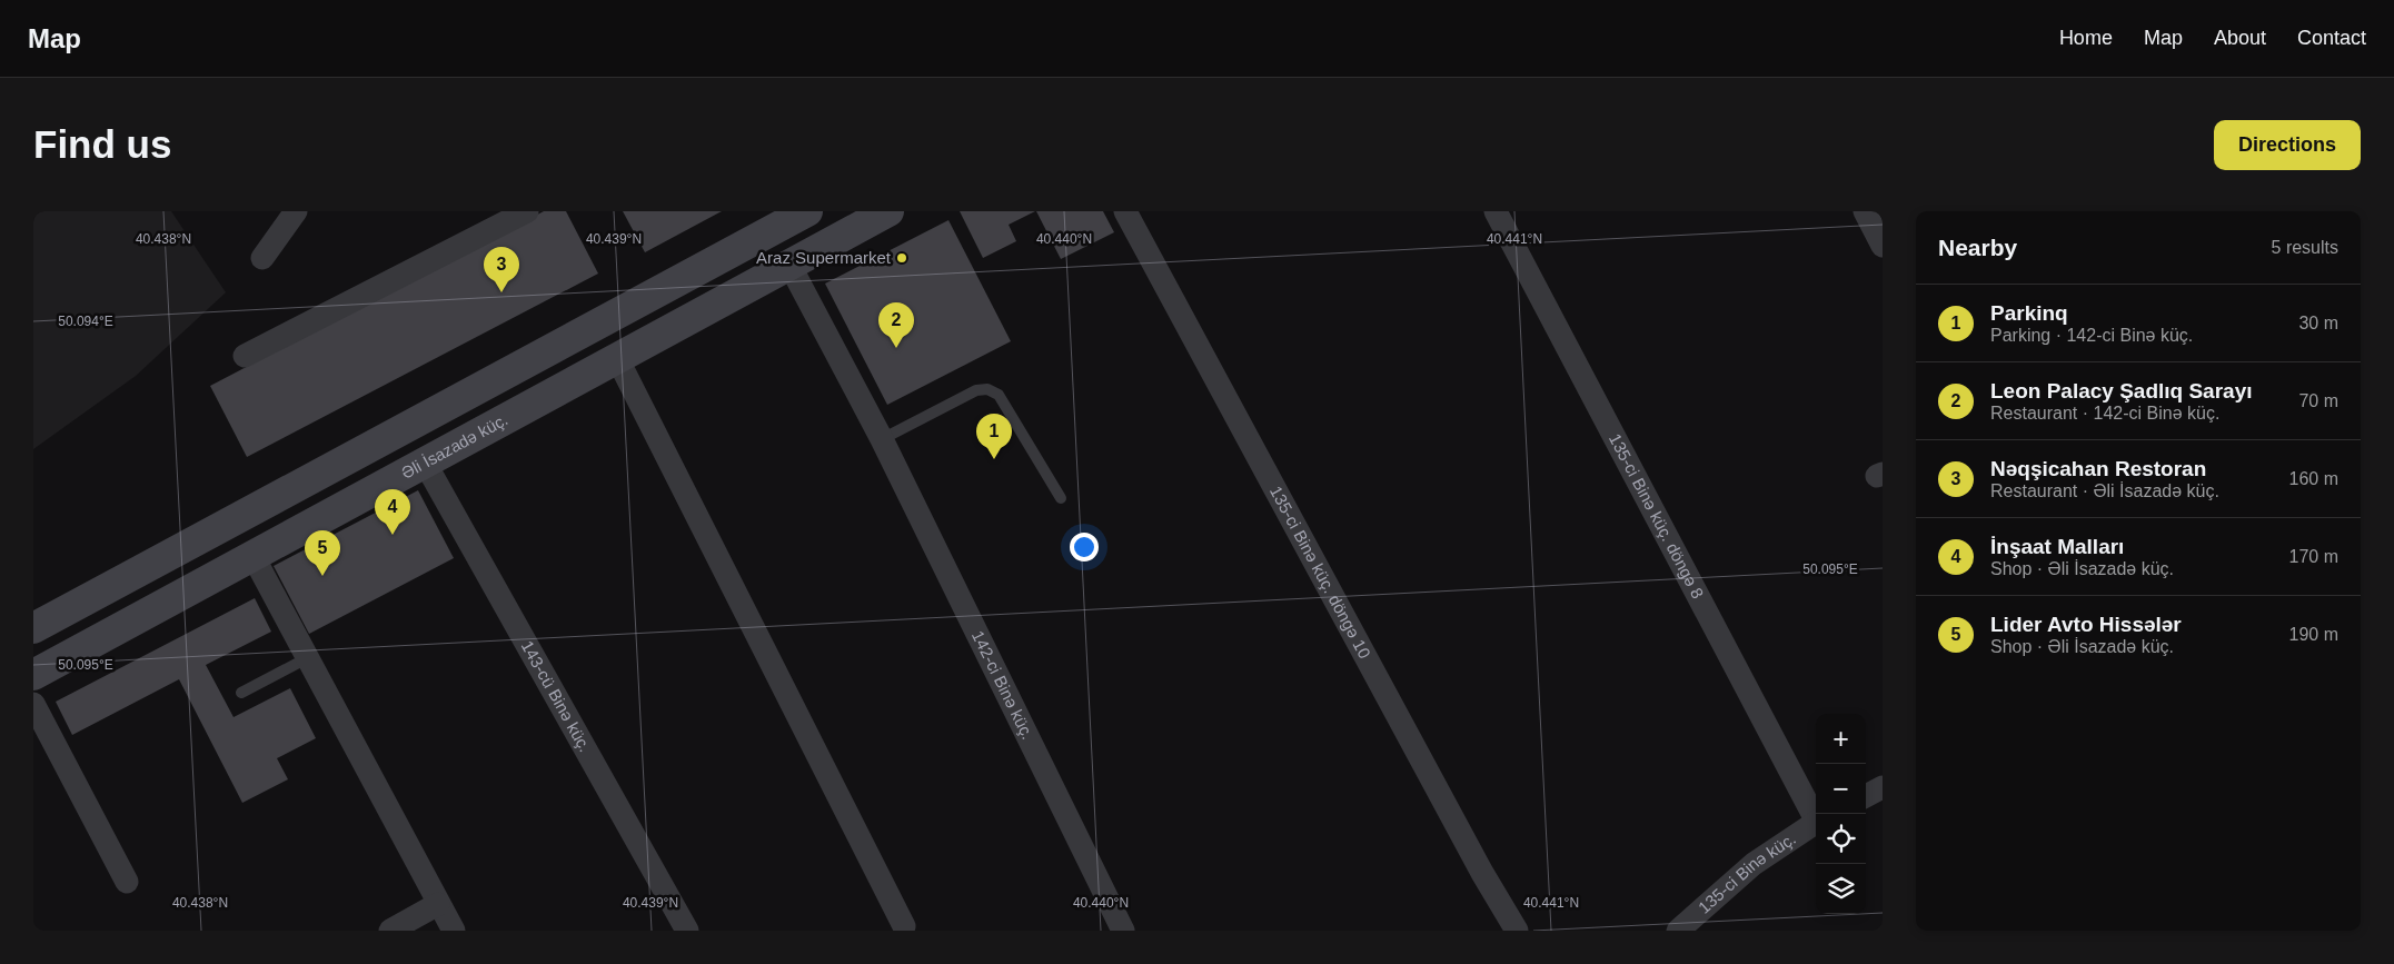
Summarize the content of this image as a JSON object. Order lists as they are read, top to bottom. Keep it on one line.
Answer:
{"streets":{"main road":["Əli İsazadə küç."],"street":["135-ci Binə küç. döngə 8","135-ci Binə küç. döngə 10","142-ci Binə küç.","143-cü Binə küç.","135-ci Binə küç."]},"crossings":[["Əli İsazadə küç.","142-ci Binə küç."],["Əli İsazadə küç.","143-cü Binə küç."]],"places":["Araz Supermarket"],"page":{"header":"Map","nav":["Home","Map","About","Contact"],"buttons":"Directions","title":"Find us","heading":["Nearby","5 results"],"pins":["3","2","1","4","5"],"list":[{"mark":"1","name":"Parkinq","note":"Parking · 142-ci Binə küç.","value":"30 m"},{"mark":"2","name":"Leon Palaсу Şadlıq Sarayı","note":"Restaurant · 142-ci Binə küç.","value":"70 m"},{"mark":"3","name":"Nəqşicahan Restoran","note":"Restaurant · Əli İsazadə küç.","value":"160 m"},{"mark":"4","name":"İnşaat Malları","note":"Shop · Əli İsazadə küç.","value":"170 m"},{"mark":"5","name":"Lider Avto Hissələr","note":"Shop · Əli İsazadə küç.","value":"190 m"}],"map_buttons":["+","−"]},"coordinates":["40.438°N","40.439°N","40.440°N","40.441°N","50.094°E","50.095°E"]}
